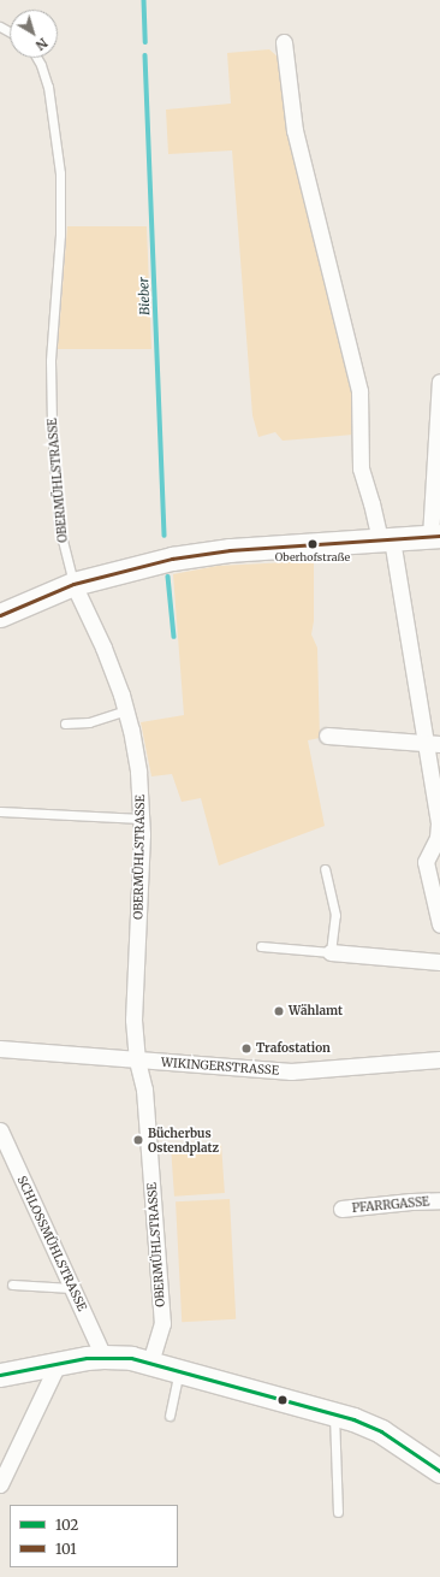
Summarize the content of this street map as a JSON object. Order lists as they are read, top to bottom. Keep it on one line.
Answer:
{"streets":{"street":["OBERMÜHLSTRASSE","WIKINGERSTRASSE","PFARRGASSE","SCHLOSSMÜHLSTRASSE"]},"crossings":[["OBERMÜHLSTRASSE","WIKINGERSTRASSE"]],"water":["Bieber"],"places":["Oberhofstraße","Wählamt","Trafostation","Bücherbus Ostendplatz"],"lines":["transit line 101","transit line 102"],"legend":["102","101"],"north":"bottom right"}
